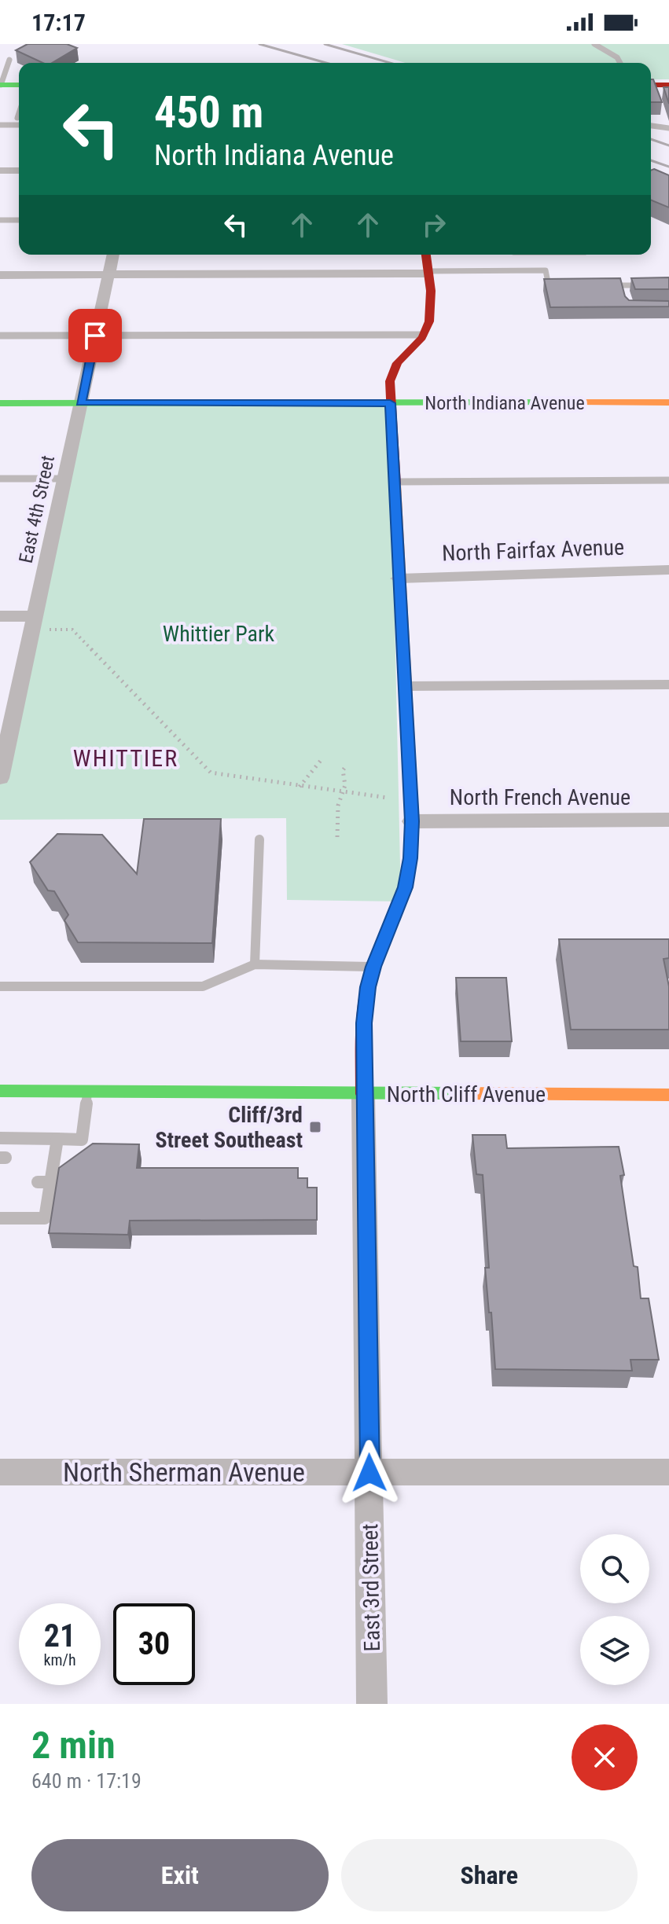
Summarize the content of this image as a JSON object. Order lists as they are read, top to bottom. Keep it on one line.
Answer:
{"streets":{"street":["North Indiana Avenue","East 4th Street","North Fairfax Avenue","North French Avenue","North Cliff Avenue","North Sherman Avenue","East 3rd Street"]},"crossings":[["North Indiana Avenue","East 4th Street"],["North Indiana Avenue","East 3rd Street"],["North Fairfax Avenue","East 3rd Street"],["North French Avenue","East 3rd Street"],["North Cliff Avenue","East 3rd Street"],["North Sherman Avenue","East 3rd Street"]],"districts":["WHITTIER"],"parks":["Whittier Park"],"places":{"transit":["Cliff/3rd Street Southeast"]},"page":{"status":"17:17","turn":["450 m","North Indiana Avenue"],"speed":"21 km/h","limit":"30","heading":["2 min","640 m · 17:19"],"buttons":["Exit","Share"]}}
